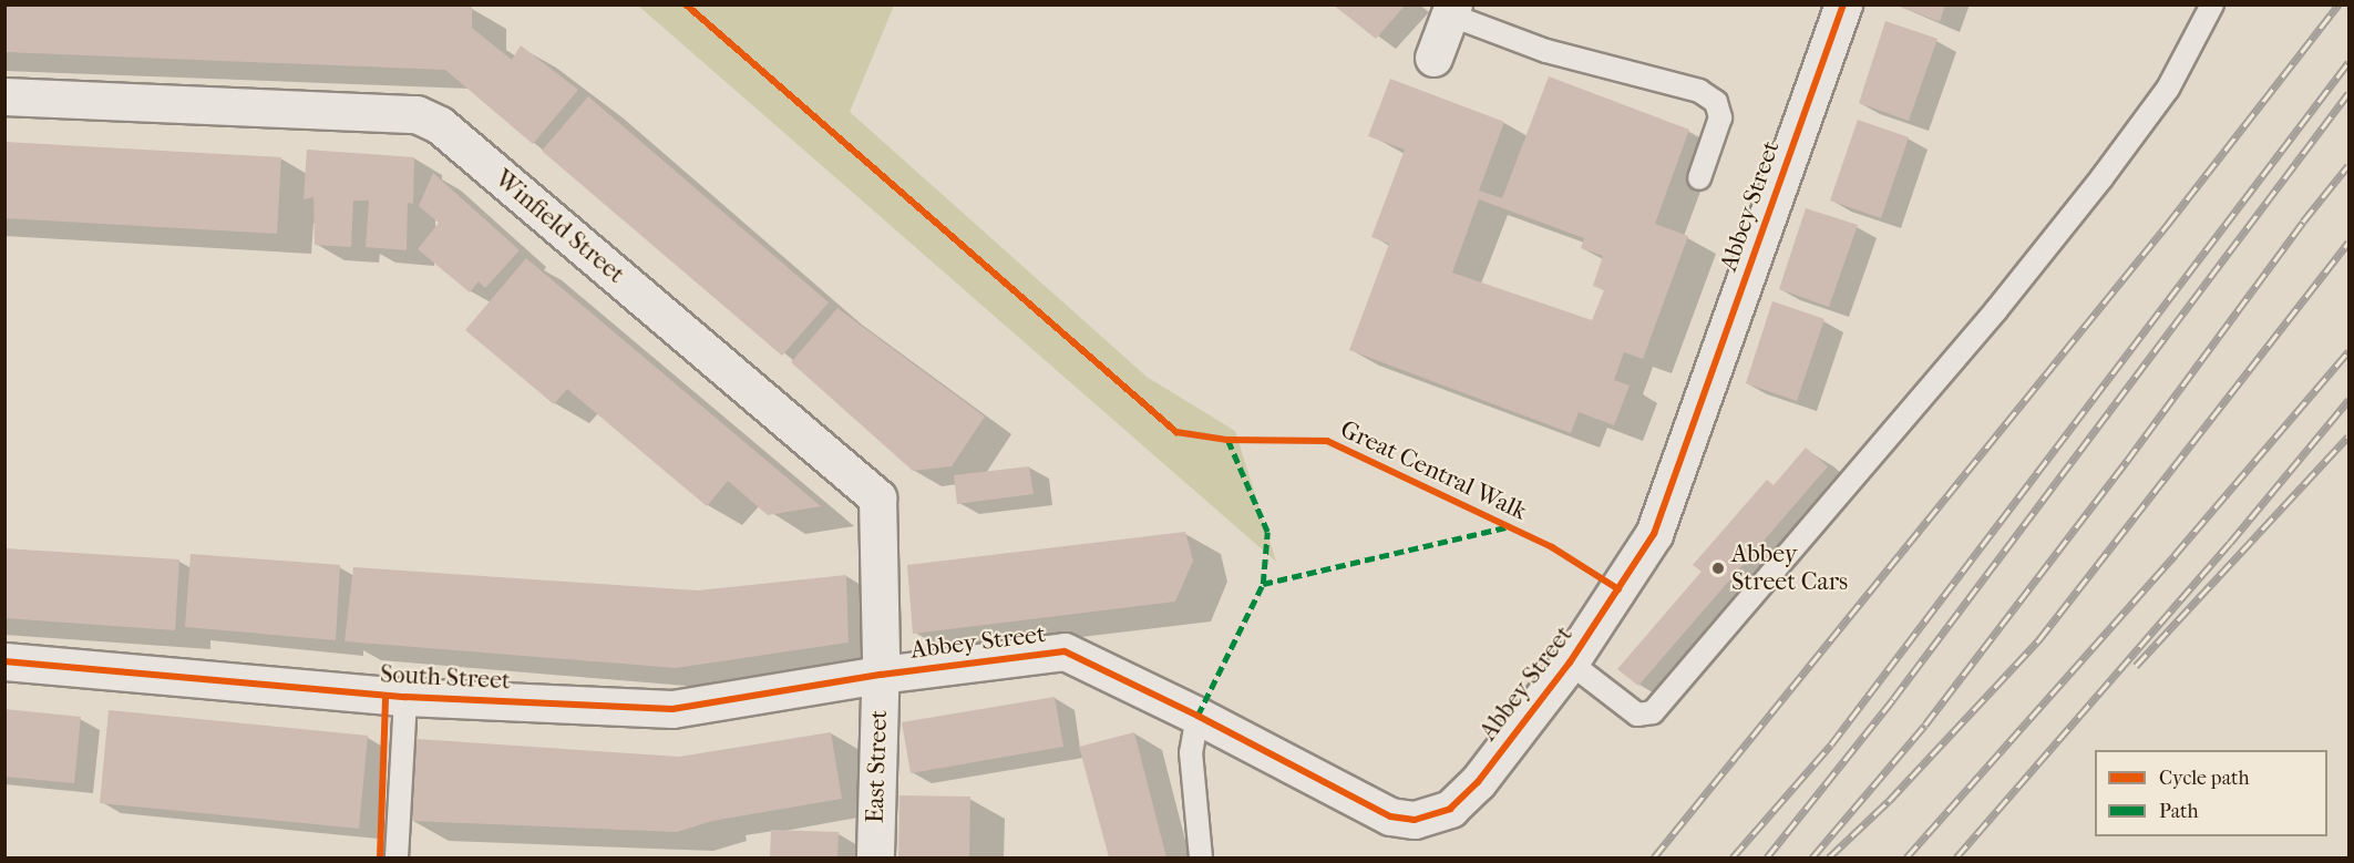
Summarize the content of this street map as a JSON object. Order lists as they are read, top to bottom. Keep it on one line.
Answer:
{"streets":{"street":["Abbey Street","Winfield Street","South Street","East Street"],"cycle path":["Great Central Walk"]},"crossings":[["Abbey Street","Winfield Street"],["Abbey Street","South Street"],["Abbey Street","East Street"],["Winfield Street","South Street"],["Winfield Street","East Street"],["South Street","East Street"]],"places":["Abbey Street Cars"],"legend":["Cycle path","Path"]}
